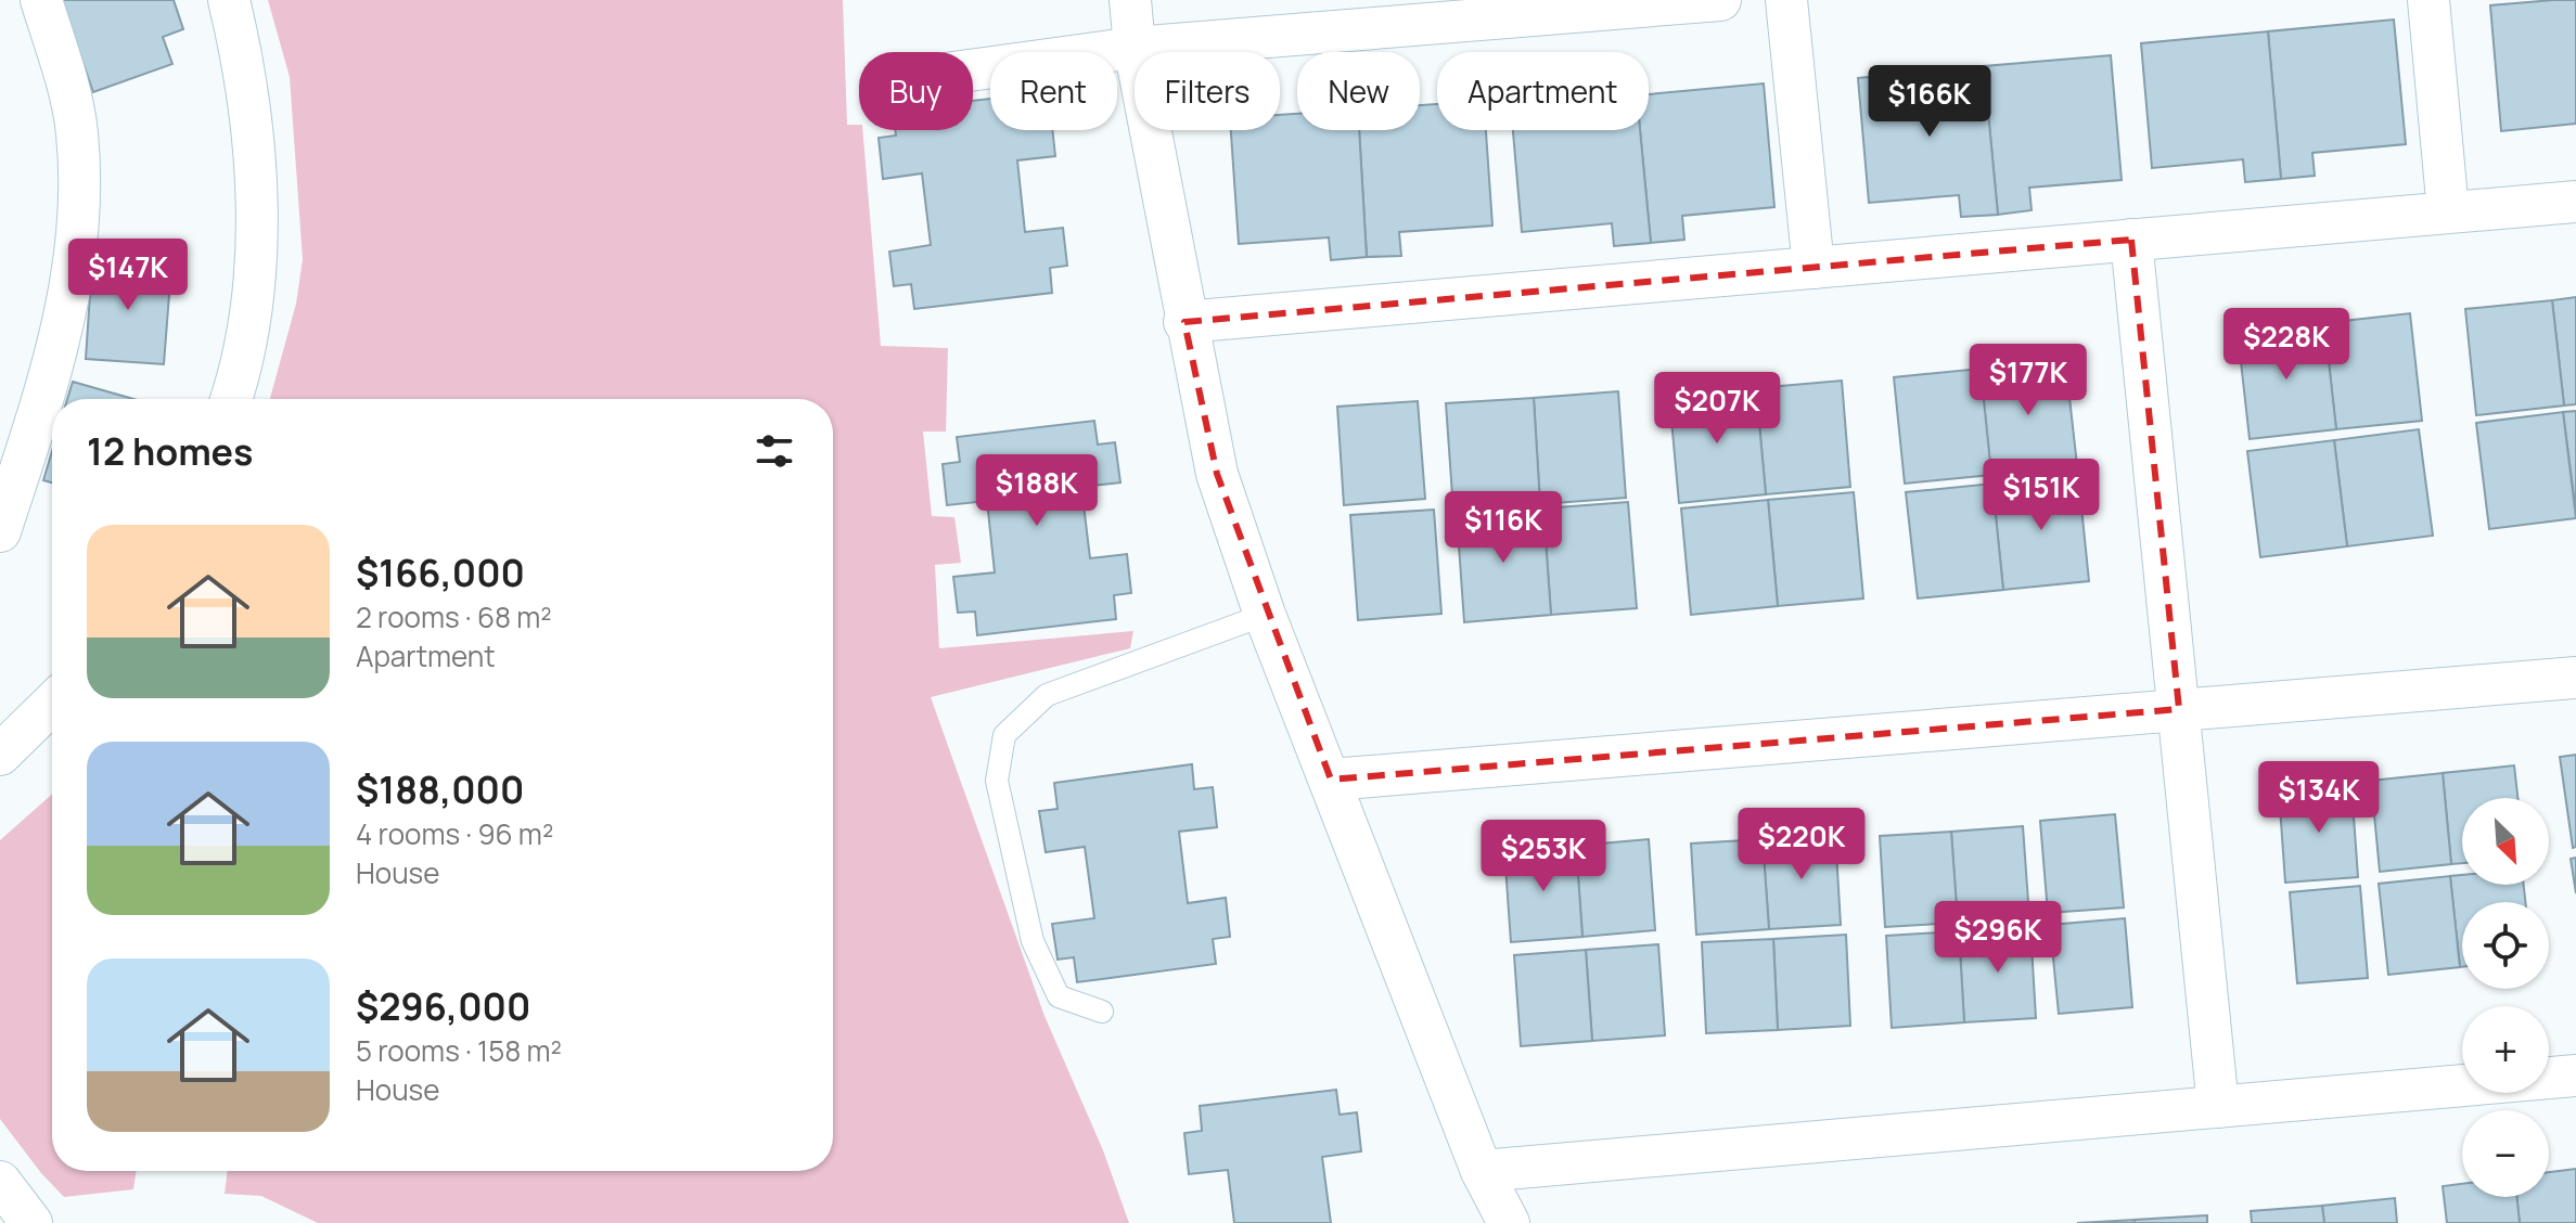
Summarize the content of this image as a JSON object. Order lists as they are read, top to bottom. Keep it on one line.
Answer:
{"north":"bottom right","page":{"chip":["Buy","Rent","Filters","New","Apartment"],"price":["$166K","$147K","$228K","$177K","$207K","$188K","$151K","$116K","$134K","$220K","$253K","$296K"],"heading":"12 homes","list":[{"name":"$166,000","note":"2 rooms · 68 m² · Apartment"},{"name":"$188,000","note":"4 rooms · 96 m² · House"},{"name":"$296,000","note":"5 rooms · 158 m² · House"}],"map_buttons":["+","−"]}}
